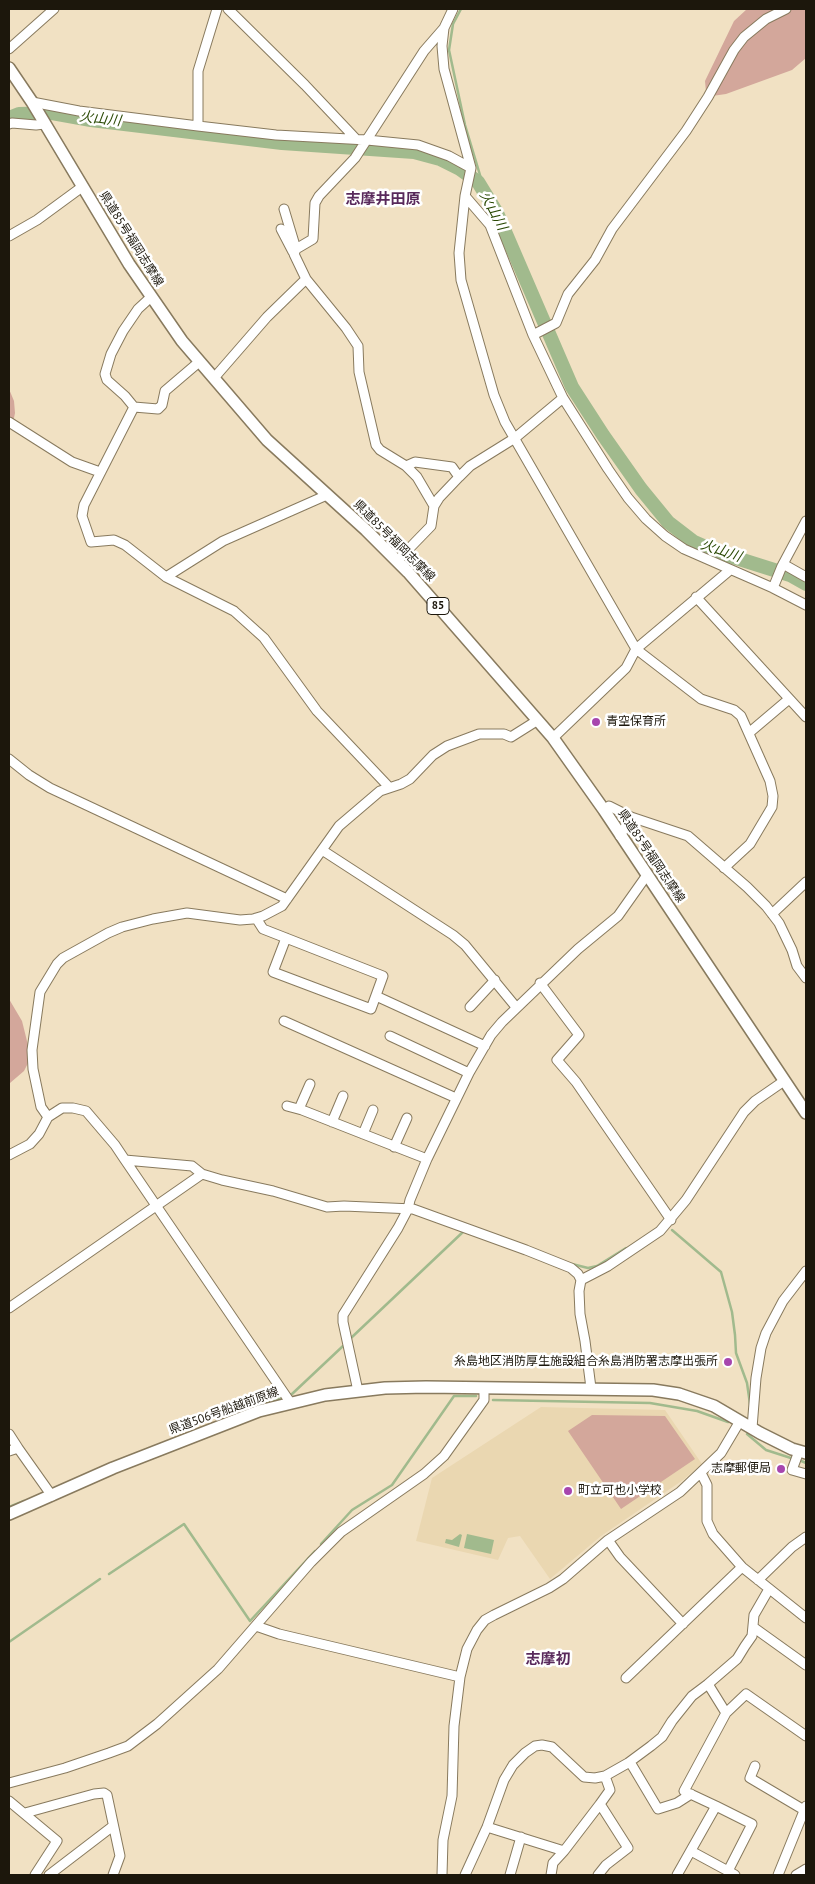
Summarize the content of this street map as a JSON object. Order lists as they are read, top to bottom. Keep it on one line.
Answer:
{"streets":{"main road":["県道85号福岡志摩線","85","県道506号船越前原線"]},"districts":["志摩井田原","志摩初"],"water":["火山川"],"places":["青空保育所","糸島地区消防厚生施設組合糸島消防署志摩出張所","志摩郵便局","町立可也小学校"]}
